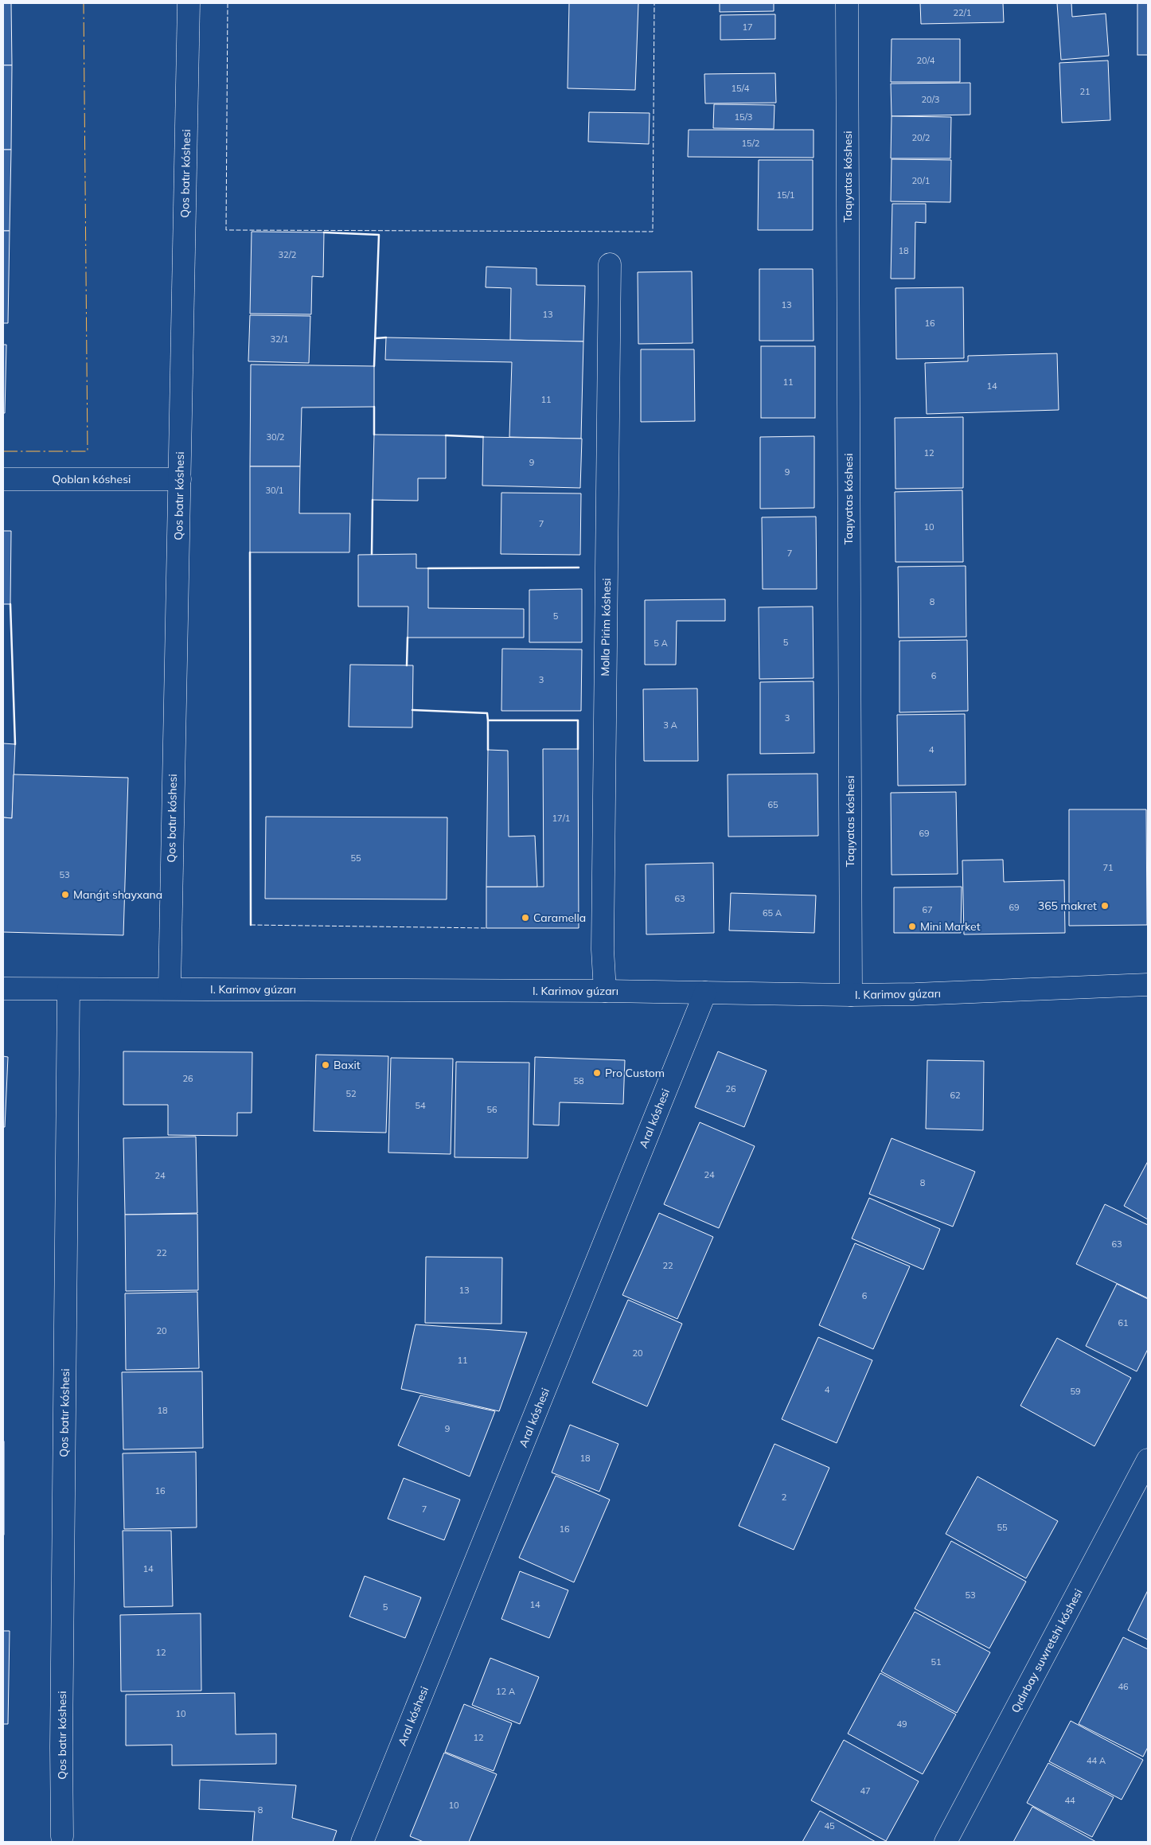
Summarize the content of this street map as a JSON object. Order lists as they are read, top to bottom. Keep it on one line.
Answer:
{"streets":{"street":["Qos batır kóshesi","Taqıyatas kóshesi","Qoblan kóshesi","Molla Pirim kóshesi","I. Karimov gúzarı","Aral kóshesi","Qıdırbay suwretshi kóshesi"]},"crossings":[["Qos batır kóshesi","Qoblan kóshesi"],["Qos batır kóshesi","I. Karimov gúzarı"],["Taqıyatas kóshesi","I. Karimov gúzarı"],["Molla Pirim kóshesi","I. Karimov gúzarı"],["I. Karimov gúzarı","Aral kóshesi"]],"places":["Manǵıt shayxana","365 makret","Caramella","Mini Market","Baxit","Pro Custom"],"house_numbers":["22/1","17","20/4","15/4","21","20/3","15/3","20/2","15/2","20/1","15/1","18","32/2","13","13","16","32/1","11","14","11","30/2","12","9","9","30/1","7","10","7","8","5","5","5 А","6","3","3","3 А","4","65","17/1","69","55","71","53","63","69","67","65 А","26","58","26","52","62","54","56","24","24","8","63","22","22","13","6","61","20","20","11","4","59","18","9","18","16","2","7","55","16","14","53","14","5","12","51","46","12 А","10","49","12","44 А","47","44","10","8","45"]}
